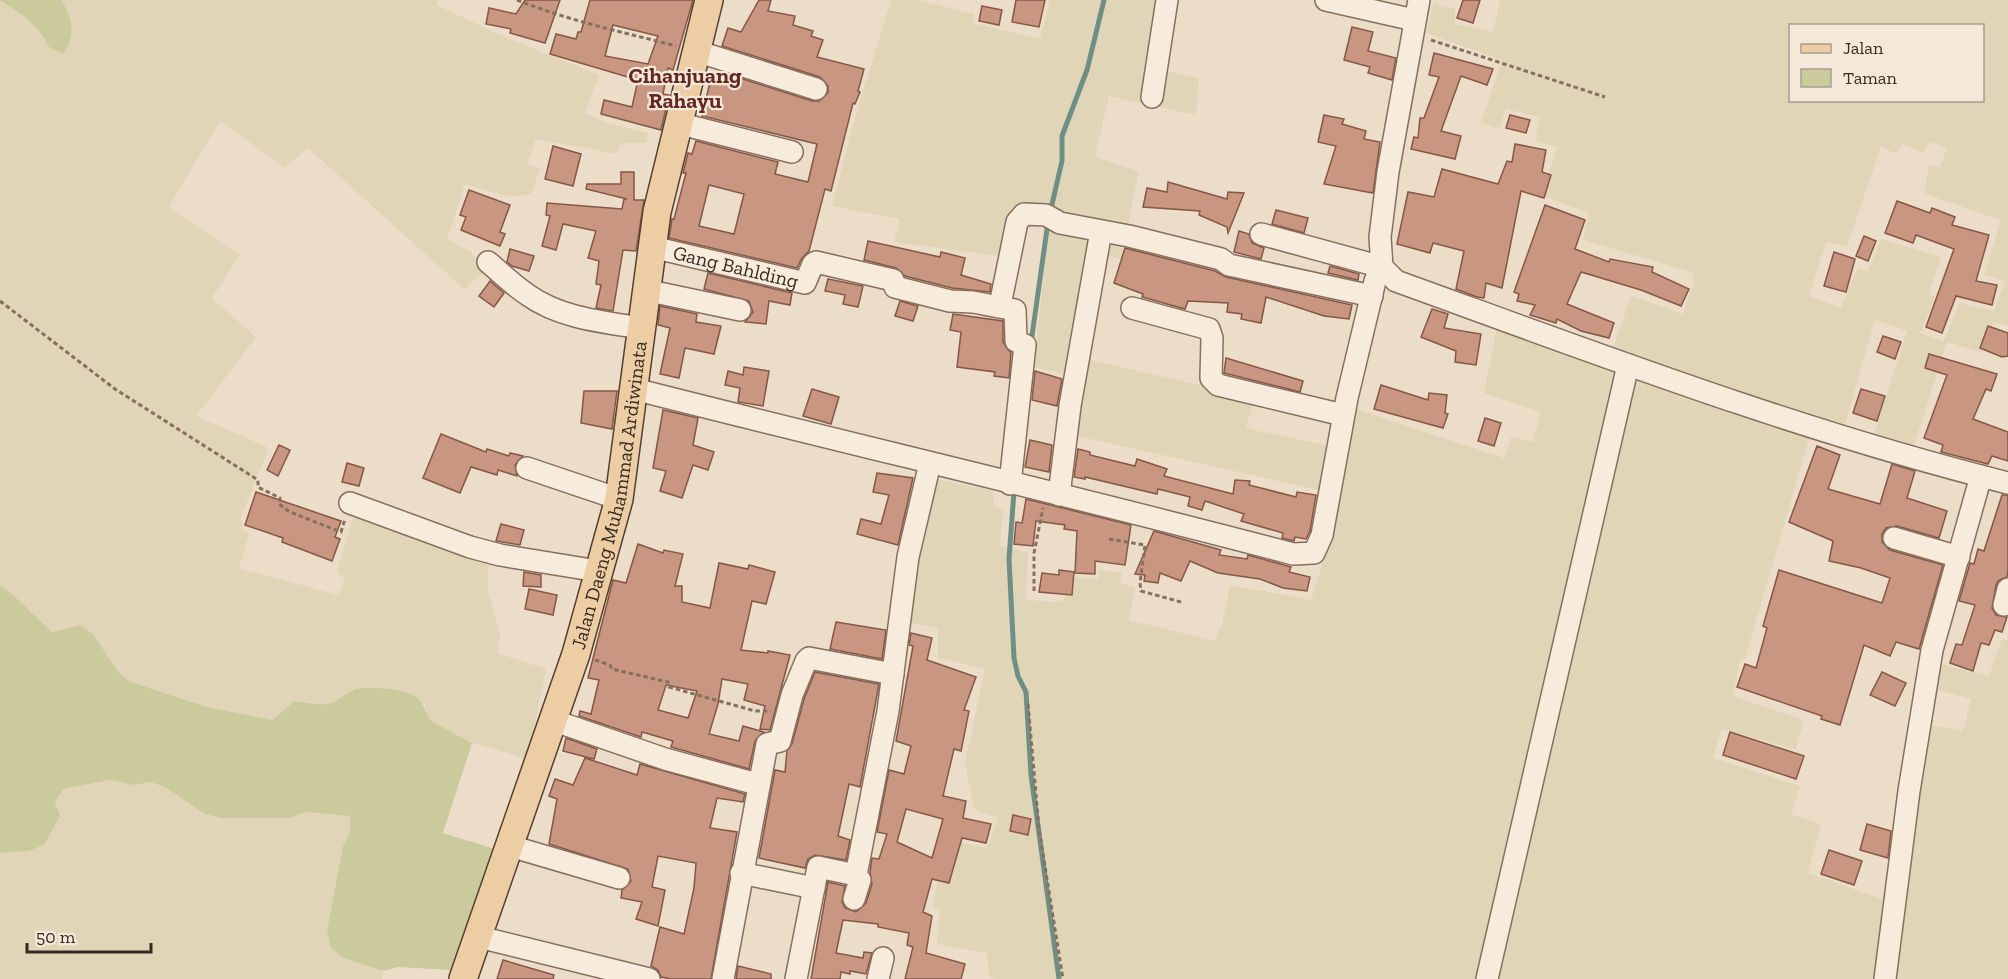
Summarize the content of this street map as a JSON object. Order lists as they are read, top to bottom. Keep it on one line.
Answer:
{"streets":{"main road":["Jalan Daeng Muhammad Ardiwinata"],"street":["Gang Bahlding"]},"crossings":[["Gang Bahlding","Jalan Daeng Muhammad Ardiwinata"]],"districts":["Cihanjuang Rahayu"],"legend":["Jalan","Taman"],"scale_bar":"50 m"}
